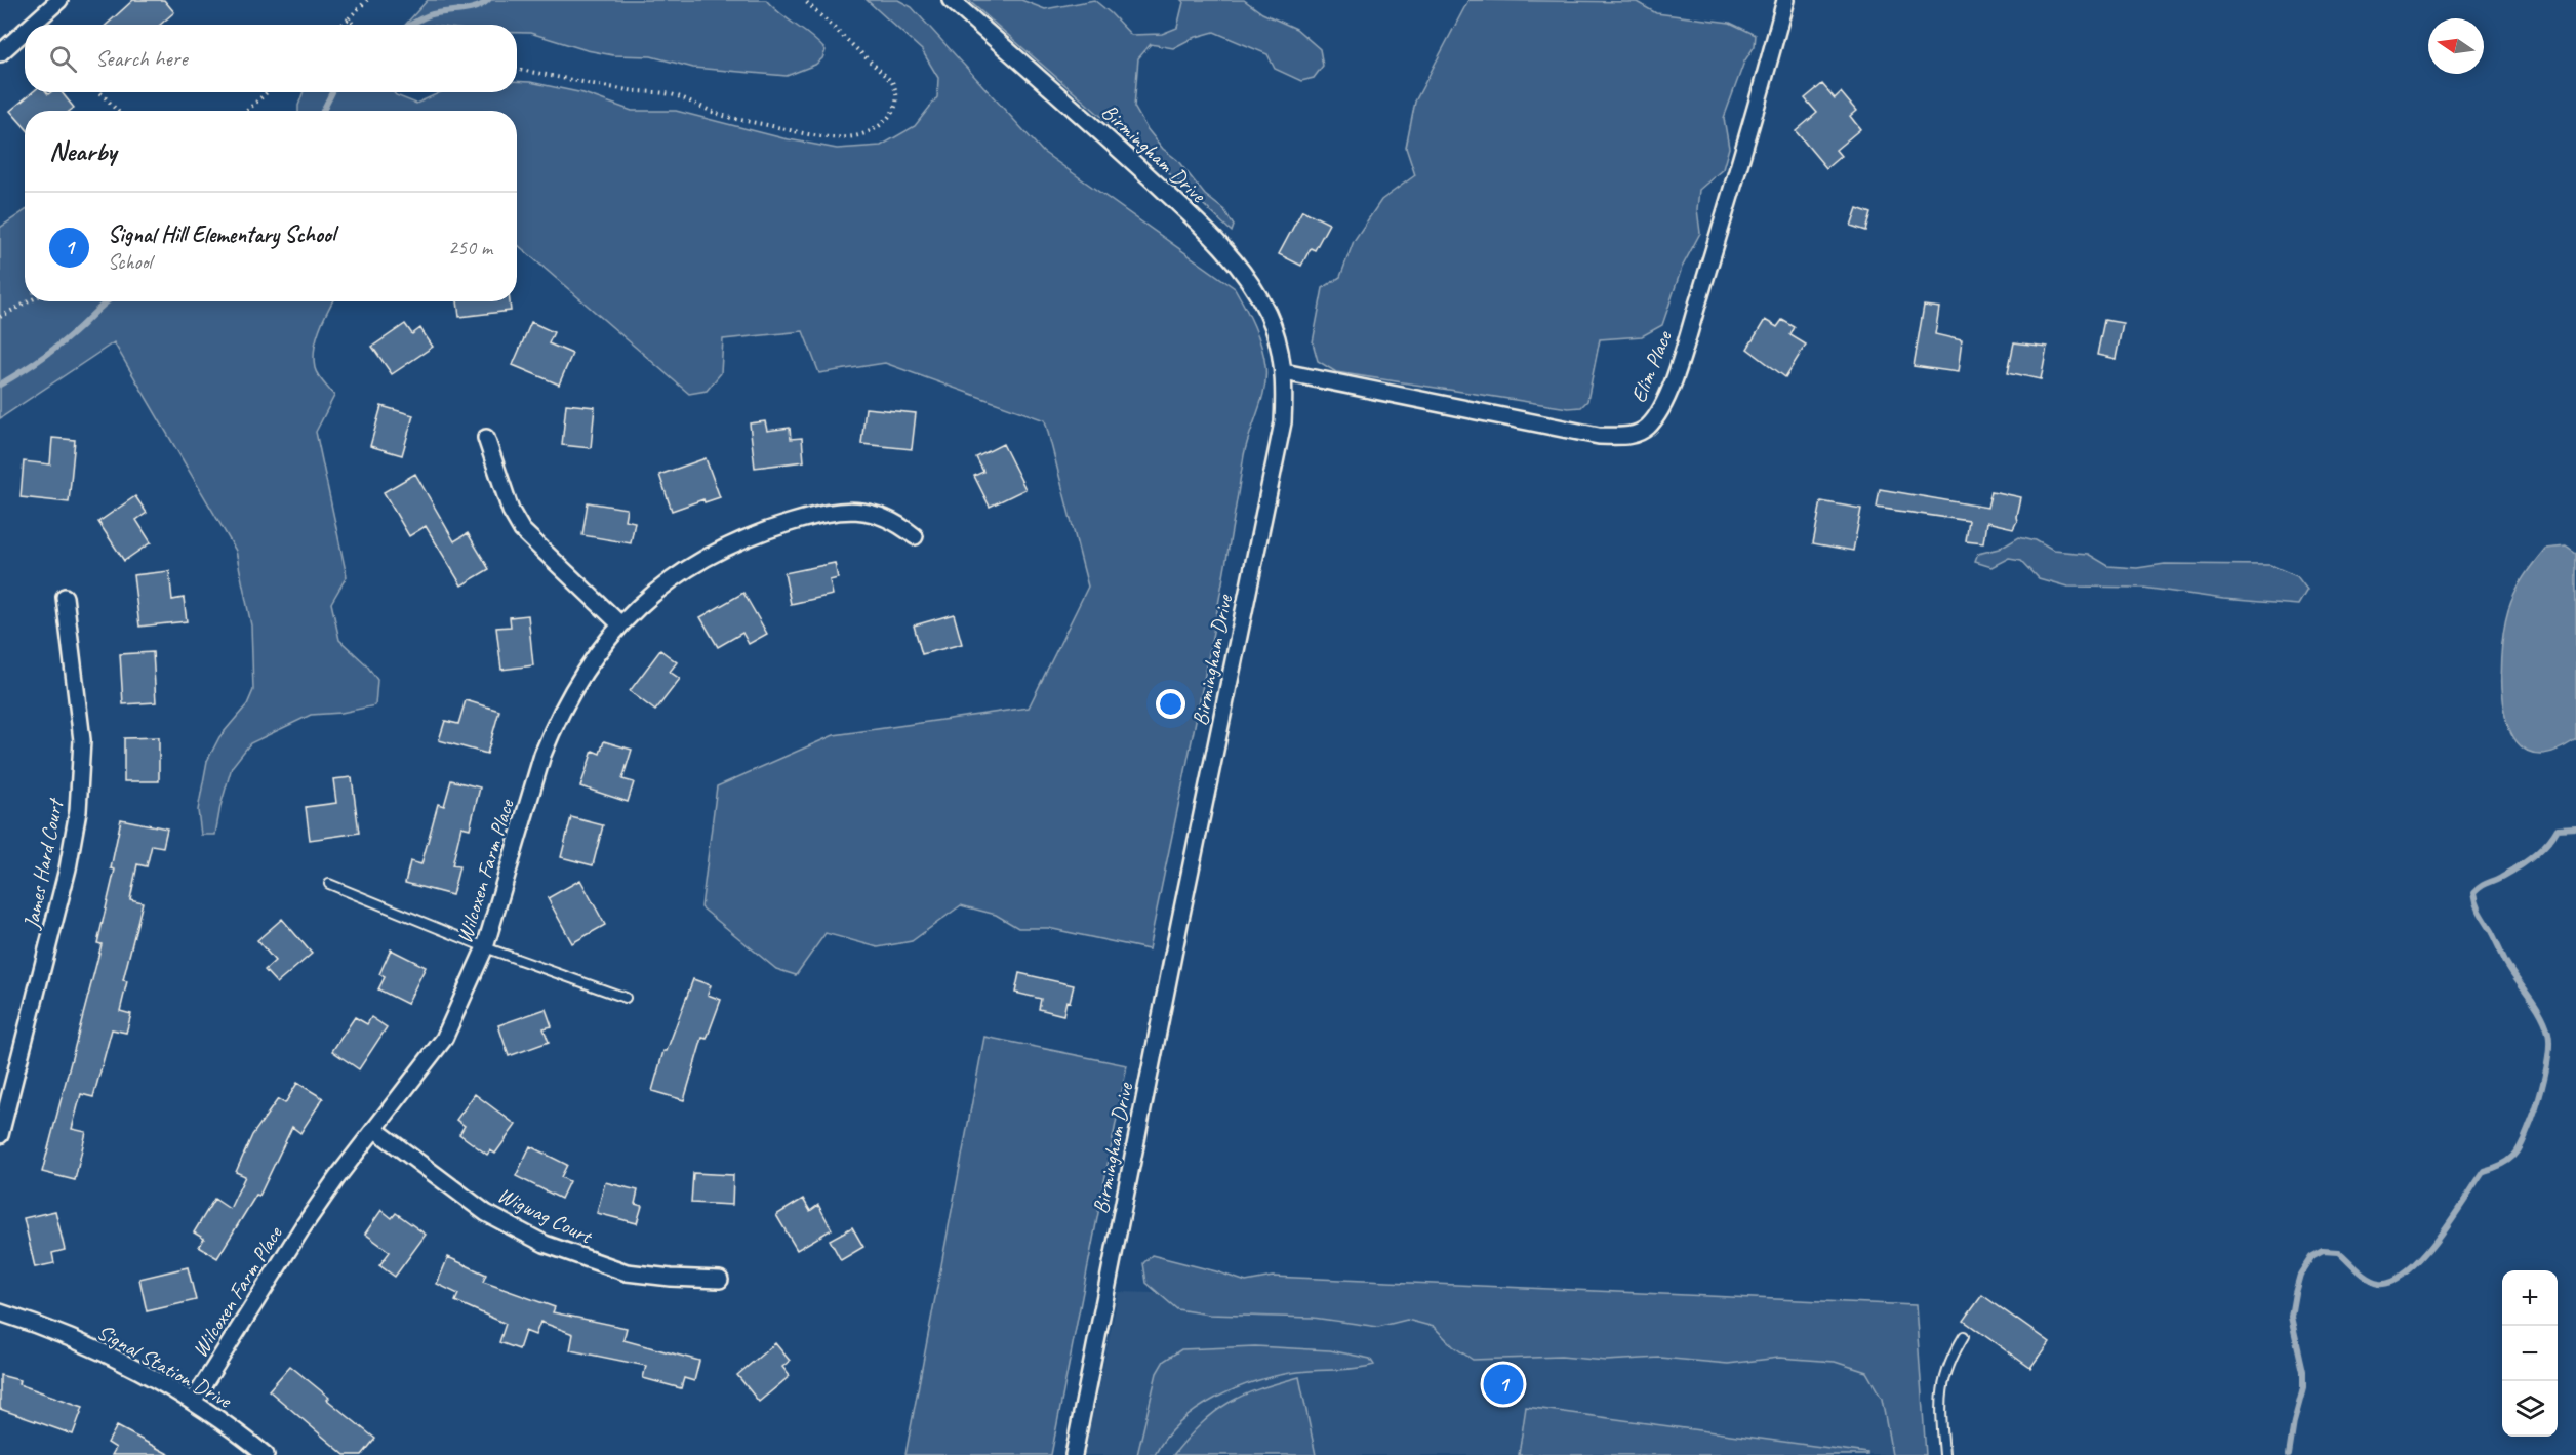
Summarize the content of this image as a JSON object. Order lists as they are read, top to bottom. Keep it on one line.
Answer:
{"streets":{"street":["Birmingham Drive","Elim Place","James Hard Court","Wilcoxen Farm Place","Wigwag Court","Signal Station Drive"]},"crossings":[["Birmingham Drive","Elim Place"],["Wilcoxen Farm Place","Wigwag Court"],["Wilcoxen Farm Place","Signal Station Drive"]],"north":"left","page":{"search":"Search here","heading":"Nearby","list":[{"mark":"1","name":"Signal Hill Elementary School","note":"School","value":"250 m"}],"map_buttons":["+","−"],"pins":"1"}}
